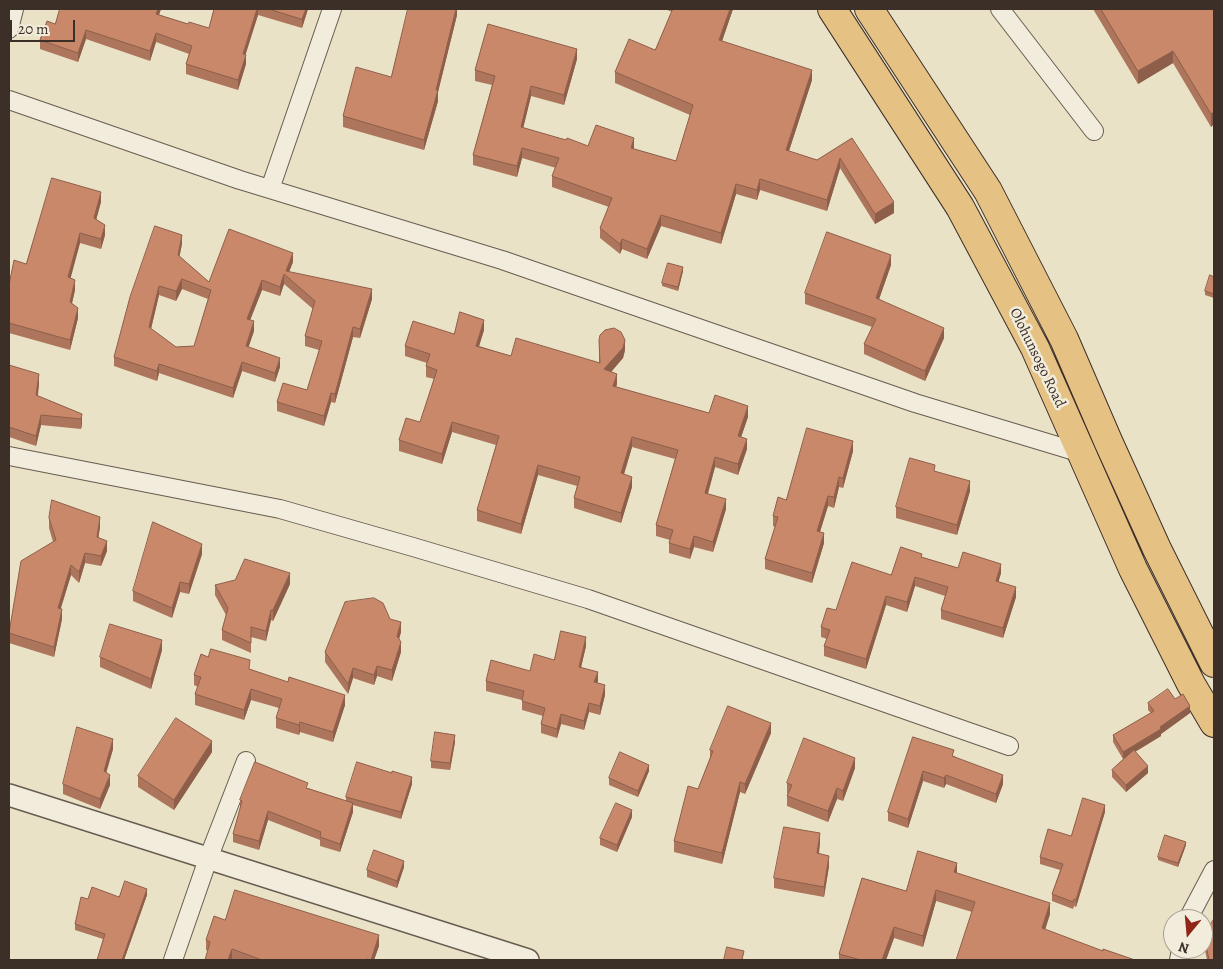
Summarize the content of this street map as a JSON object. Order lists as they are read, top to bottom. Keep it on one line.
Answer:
{"streets":{"main road":["Olohunsogo Road"]},"scale_bar":"20 m","north":"bottom"}
